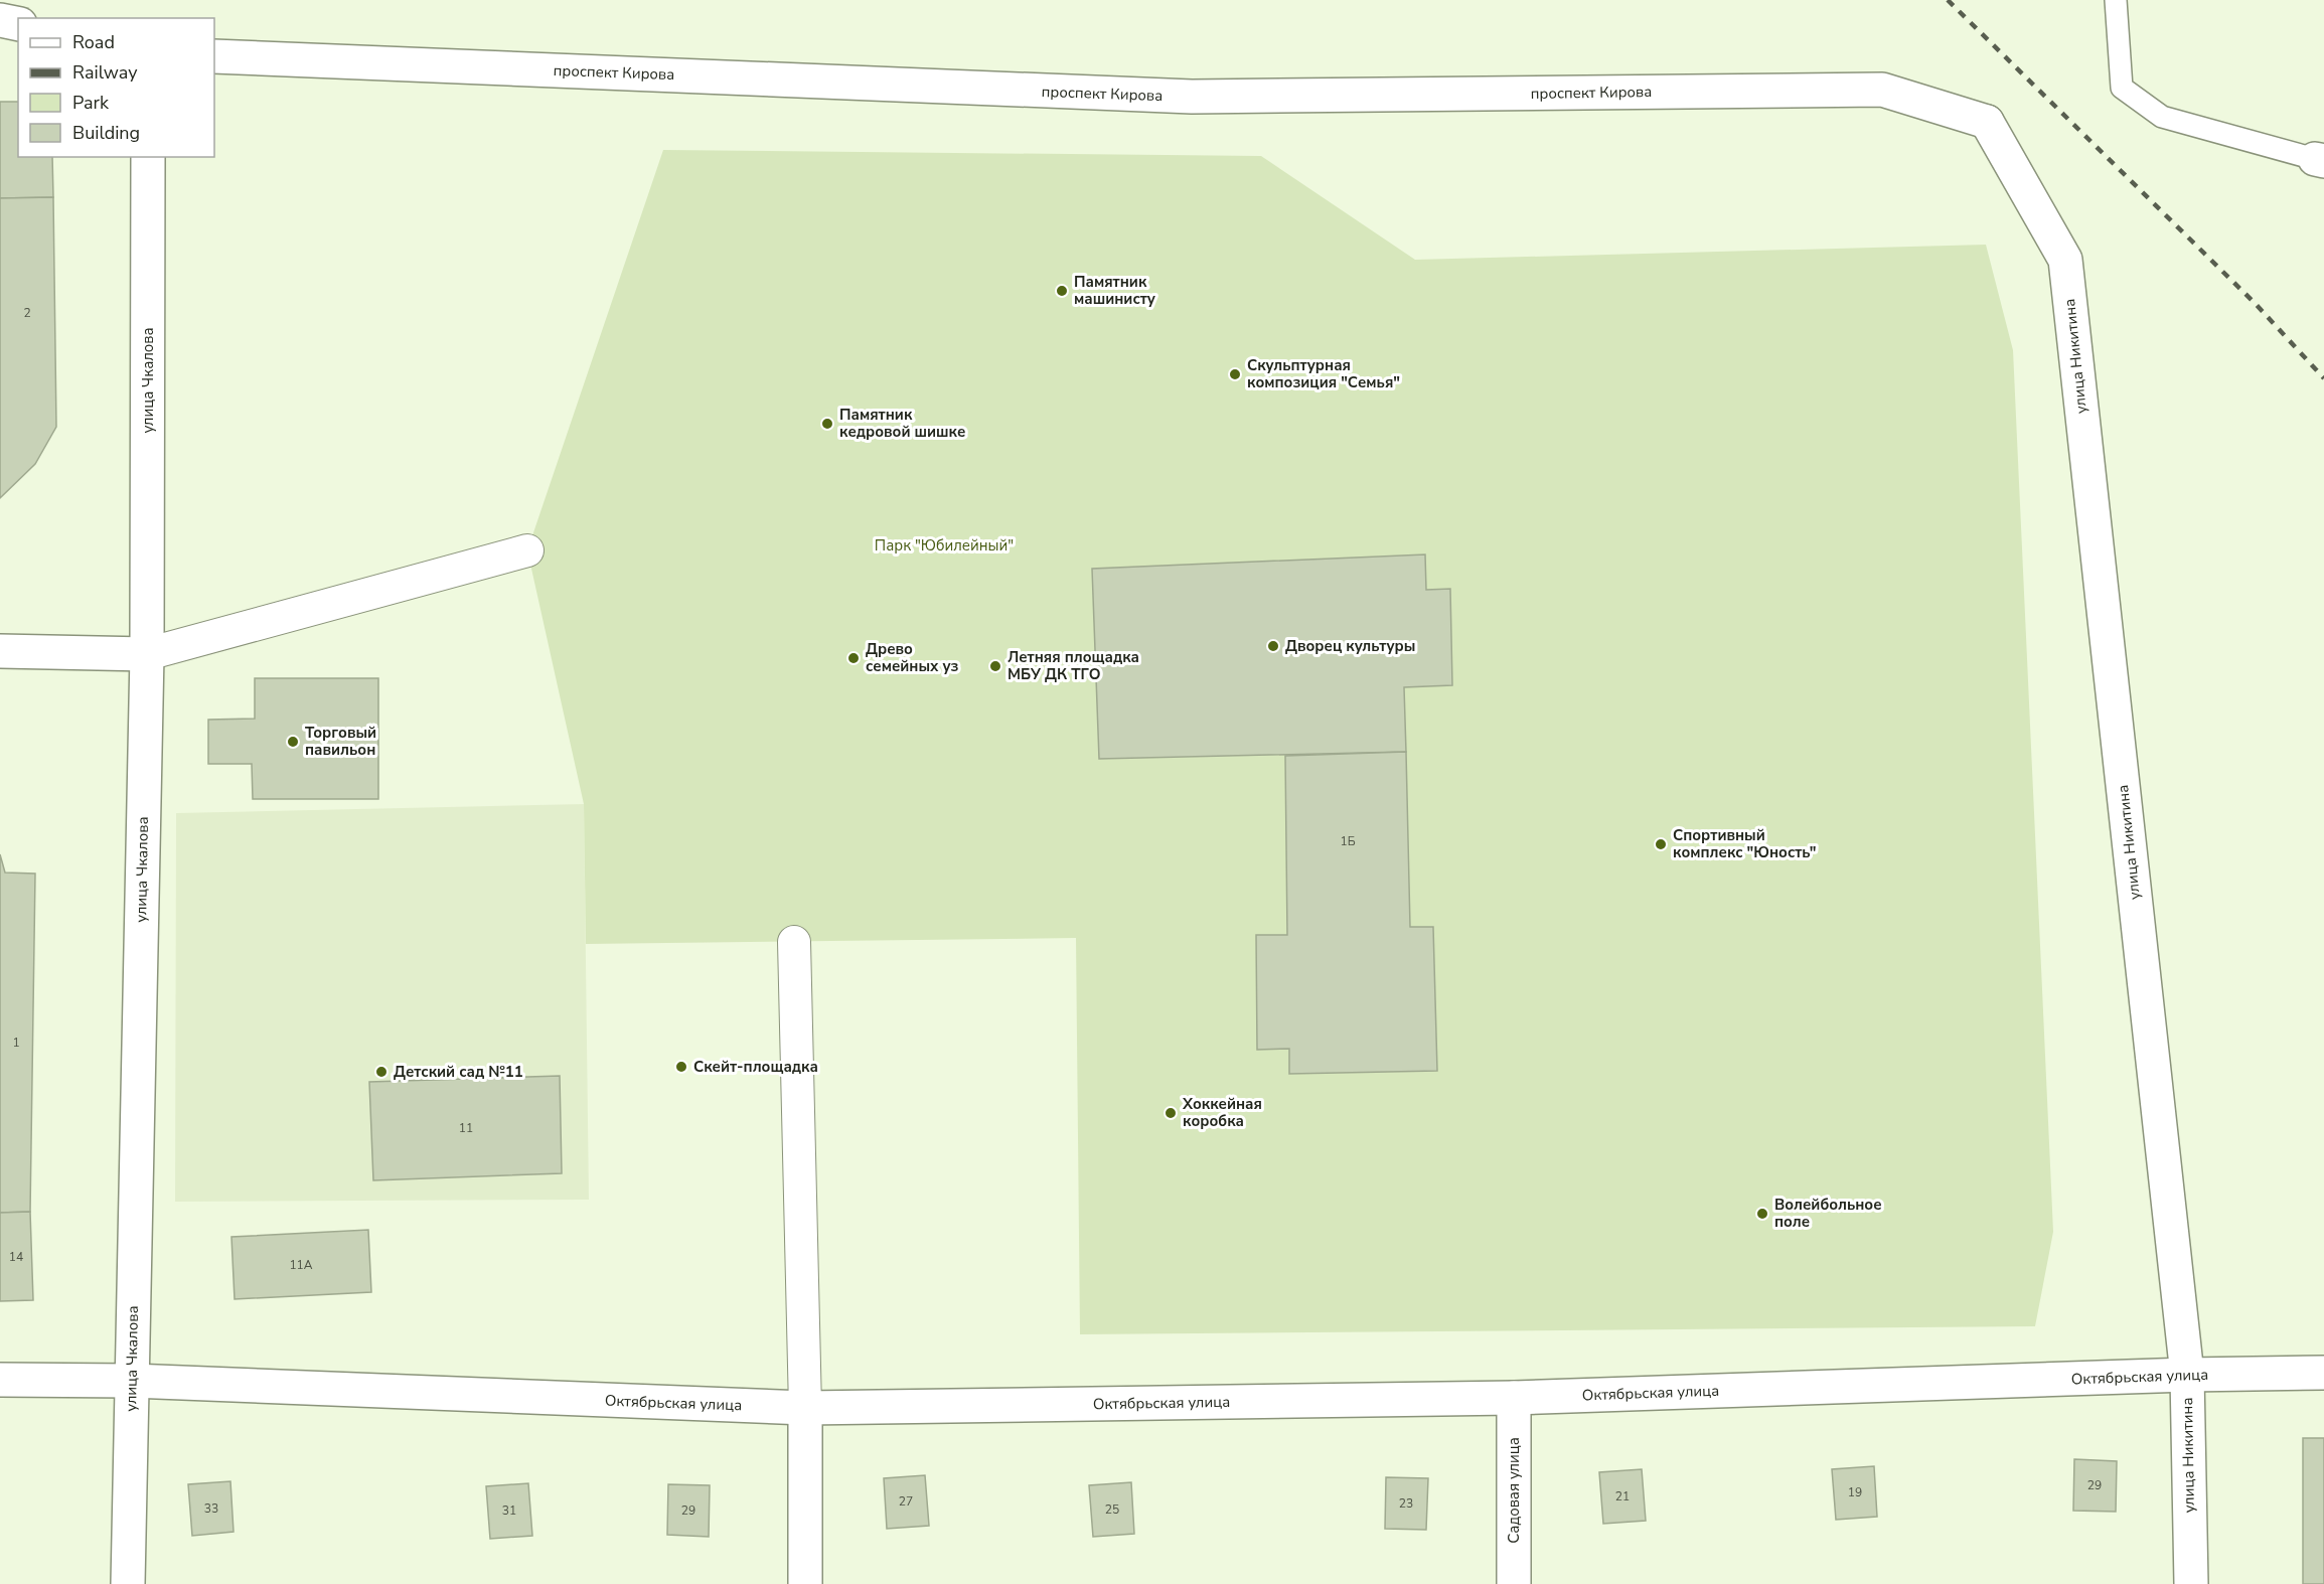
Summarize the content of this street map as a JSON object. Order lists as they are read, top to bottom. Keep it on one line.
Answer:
{"streets":{"street":["проспект Кирова","улица Никитина","улица Чкалова","Октябрьская улица","Садовая улица"]},"crossings":[["проспект Кирова","улица Никитина"],["улица Никитина","Октябрьская улица"],["улица Чкалова","Октябрьская улица"],["Октябрьская улица","Садовая улица"]],"parks":["Парк \"Юбилейный\""],"places":["Памятник машинисту","Скульптурная композиция \"Семья\"","Памятник кедровой шишке","Дворец культуры","Древо семейных уз","Летняя площадка МБУ ДК ТГО","Торговый павильон","Спортивный комплекс \"Юность\"","Скейт-площадка","Детский сад №11","Хоккейная коробка","Волейбольное поле"],"house_numbers":["2","1Б","1","11","14","11А","29","19","21","27","23","33","25","31","29"],"legend":["Road","Railway","Park","Building"]}
